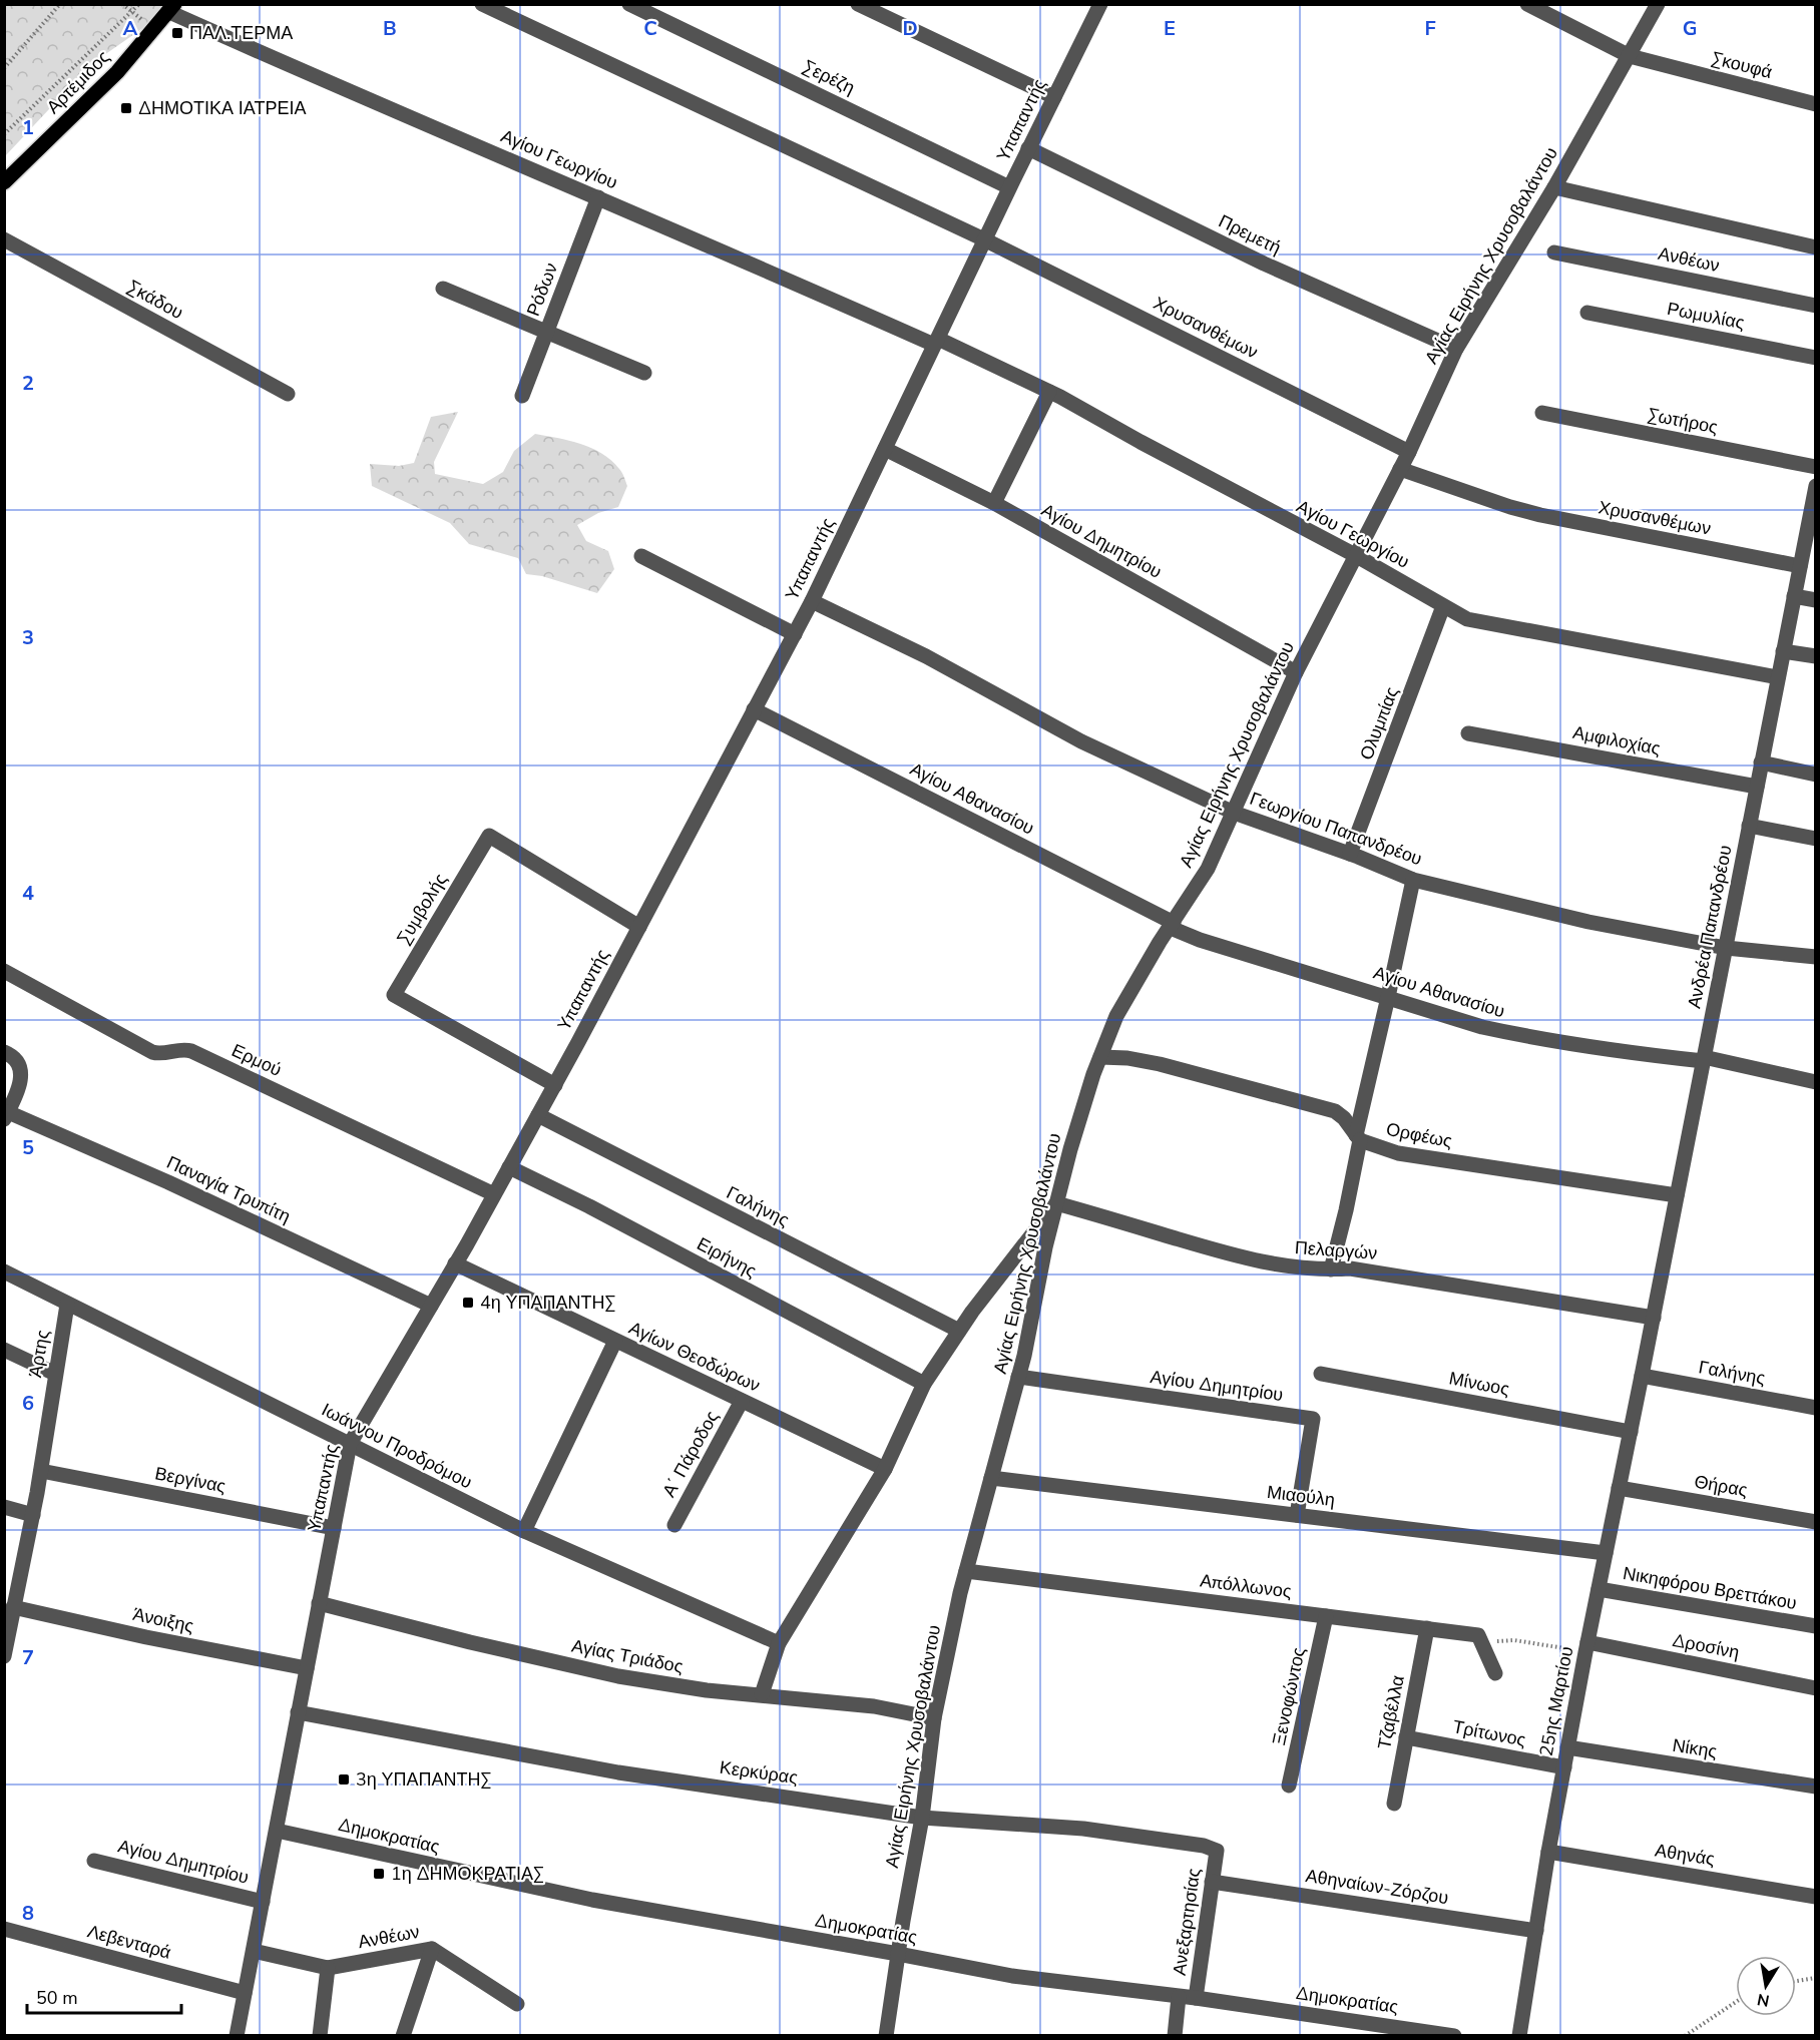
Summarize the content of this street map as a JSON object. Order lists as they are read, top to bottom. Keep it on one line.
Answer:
{"streets":{"main road":["Αρτέμιδος"],"street":["Σκουφά","Σερέζη","Υπαπαντής","Αγίου Γεωργίου","Πρεμετή","Αγίας Ειρήνης Χρυσοβαλάντου","Ανθέων","Ρόδων","Σκάδου","Ρωμυλίας","Χρυσανθέμων","Σωτήρος","Αγίου Δημητρίου","Ολυμπίας","Αμφιλοχίας","Αγίου Αθανασίου","Γεωργίου Παπανδρέου","Συμβολής","Ανδρέα Παπανδρέου","Ερμού","Ορφέως","Παναγία Τρυπίτη","Γαλήνης","Πελαργών","Ειρήνης","Άρτης","Αγίων Θεοδώρων","Μίνωος","Ιωάννου Προδρόμου","Α΄ Πάροδος","Βεργίνας","Θήρας","Μιαούλη","Απόλλωνος","Νικηφόρου Βρεττάκου","Άνοιξης","Δροσίνη","Αγίας Τριάδος","Ξενοφώντος","25ης Μαρτίου","Τζαβέλλα","Τρίτωνος","Νίκης","Κερκύρας","Δημοκρατίας","Αθηνάς","Αθηναίων-Ζόρζου","Ανεξαρτησίας","Λεβενταρά"]},"crossings":[["Σκουφά","Αγίας Ειρήνης Χρυσοβαλάντου"],["Σερέζη","Υπαπαντής"],["Αρτέμιδος","Αγίου Γεωργίου"],["Υπαπαντής","Αγίου Γεωργίου"],["Υπαπαντής","Πρεμετή"],["Υπαπαντής","Ανθέων"],["Υπαπαντής","Χρυσανθέμων"],["Υπαπαντής","Αγίου Δημητρίου"],["Υπαπαντής","Αγίου Αθανασίου"],["Υπαπαντής","Γεωργίου Παπανδρέου"],["Υπαπαντής","Συμβολής"],["Υπαπαντής","Ερμού"],["Υπαπαντής","Παναγία Τρυπίτη"],["Υπαπαντής","Γαλήνης"],["Υπαπαντής","Ειρήνης"],["Υπαπαντής","Αγίων Θεοδώρων"],["Υπαπαντής","Ιωάννου Προδρόμου"],["Υπαπαντής","Βεργίνας"],["Υπαπαντής","Άνοιξης"],["Υπαπαντής","Αγίας Τριάδος"],["Υπαπαντής","Κερκύρας"],["Υπαπαντής","Δημοκρατίας"],["Υπαπαντής","Λεβενταρά"],["Αγίου Γεωργίου","Αγίας Ειρήνης Χρυσοβαλάντου"],["Αγίου Γεωργίου","Ρόδων"],["Αγίου Γεωργίου","Ολυμπίας"],["Αγίου Γεωργίου","Ανδρέα Παπανδρέου"],["Πρεμετή","Αγίας Ειρήνης Χρυσοβαλάντου"],["Αγίας Ειρήνης Χρυσοβαλάντου","Χρυσανθέμων"],["Αγίας Ειρήνης Χρυσοβαλάντου","Αγίου Δημητρίου"],["Αγίας Ειρήνης Χρυσοβαλάντου","Αγίου Αθανασίου"],["Αγίας Ειρήνης Χρυσοβαλάντου","Γεωργίου Παπανδρέου"],["Αγίας Ειρήνης Χρυσοβαλάντου","Πελαργών"],["Αγίας Ειρήνης Χρυσοβαλάντου","Μιαούλη"],["Αγίας Ειρήνης Χρυσοβαλάντου","Απόλλωνος"],["Αγίας Ειρήνης Χρυσοβαλάντου","Αγίας Τριάδος"],["Αγίας Ειρήνης Χρυσοβαλάντου","Κερκύρας"],["Αγίας Ειρήνης Χρυσοβαλάντου","Δημοκρατίας"],["Χρυσανθέμων","Ανδρέα Παπανδρέου"],["Αγίου Δημητρίου","Μιαούλη"],["Ολυμπίας","Γεωργίου Παπανδρέου"],["Αμφιλοχίας","Ανδρέα Παπανδρέου"],["Αγίου Αθανασίου","Ανδρέα Παπανδρέου"],["Γεωργίου Παπανδρέου","Ανδρέα Παπανδρέου"],["Ανδρέα Παπανδρέου","Ορφέως"],["Ανδρέα Παπανδρέου","Γαλήνης"],["Ανδρέα Παπανδρέου","Πελαργών"],["Ανδρέα Παπανδρέου","25ης Μαρτίου"],["Γαλήνης","25ης Μαρτίου"],["Άρτης","Ιωάννου Προδρόμου"],["Άρτης","Βεργίνας"],["Άρτης","Άνοιξης"],["Αγίων Θεοδώρων","Α΄ Πάροδος"],["Μίνωος","25ης Μαρτίου"],["Θήρας","25ης Μαρτίου"],["Μιαούλη","25ης Μαρτίου"],["Απόλλωνος","Ξενοφώντος"],["Απόλλωνος","Τζαβέλλα"],["Νικηφόρου Βρεττάκου","25ης Μαρτίου"],["Δροσίνη","25ης Μαρτίου"],["25ης Μαρτίου","Τρίτωνος"],["25ης Μαρτίου","Νίκης"],["25ης Μαρτίου","Αθηνάς"],["25ης Μαρτίου","Αθηναίων-Ζόρζου"],["Τζαβέλλα","Τρίτωνος"],["Κερκύρας","Ανεξαρτησίας"],["Δημοκρατίας","Ανεξαρτησίας"],["Αθηναίων-Ζόρζου","Ανεξαρτησίας"]],"places":{"transit":["ΠΑΛ.ΤΕΡΜΑ","ΔΗΜΟΤΙΚΑ ΙΑΤΡΕΙΑ","4η ΥΠΑΠΑΝΤΗΣ","3η ΥΠΑΠΑΝΤΗΣ","1η ΔΗΜΟΚΡΑΤΙΑΣ"]},"scale_bar":"50 m","north":"bottom","grid":{"columns":["A","B","C","D","E","F","G"],"rows":["1","2","3","4","5","6","7","8"]}}
